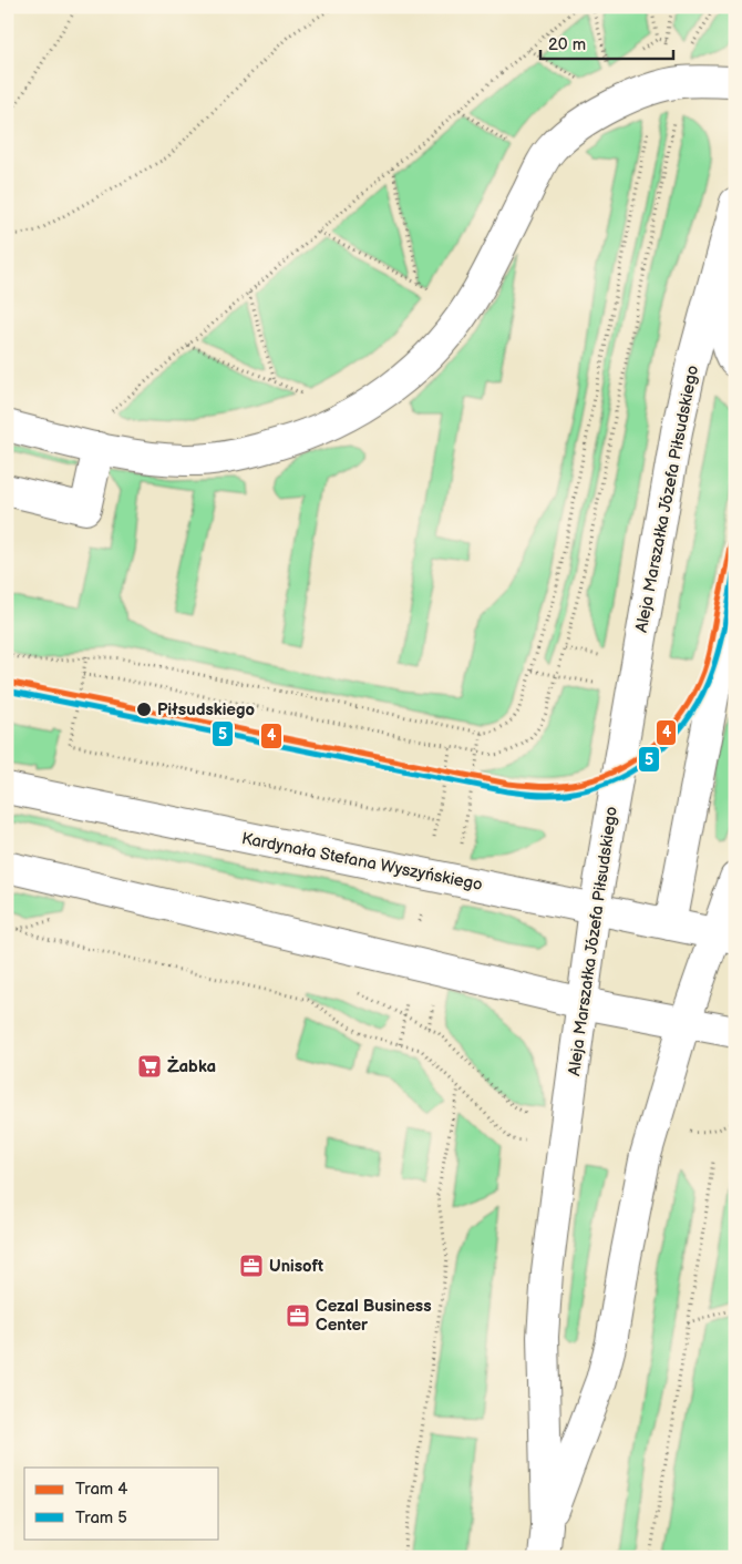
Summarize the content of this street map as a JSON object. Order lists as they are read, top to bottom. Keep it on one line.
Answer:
{"streets":{"street":["Aleja Marszałka Józefa Piłsudskiego","Kardynała Stefana Wyszyńskiego"]},"crossings":[["Aleja Marszałka Józefa Piłsudskiego","Kardynała Stefana Wyszyńskiego"]],"places":{"other":["Piłsudskiego"],"supermarket":["Żabka"],"office":["Unisoft","Cezal Business Center"]},"lines":["tram line 4","tram line 5"],"legend":["Tram 4","Tram 5"],"scale_bar":"20 m"}
